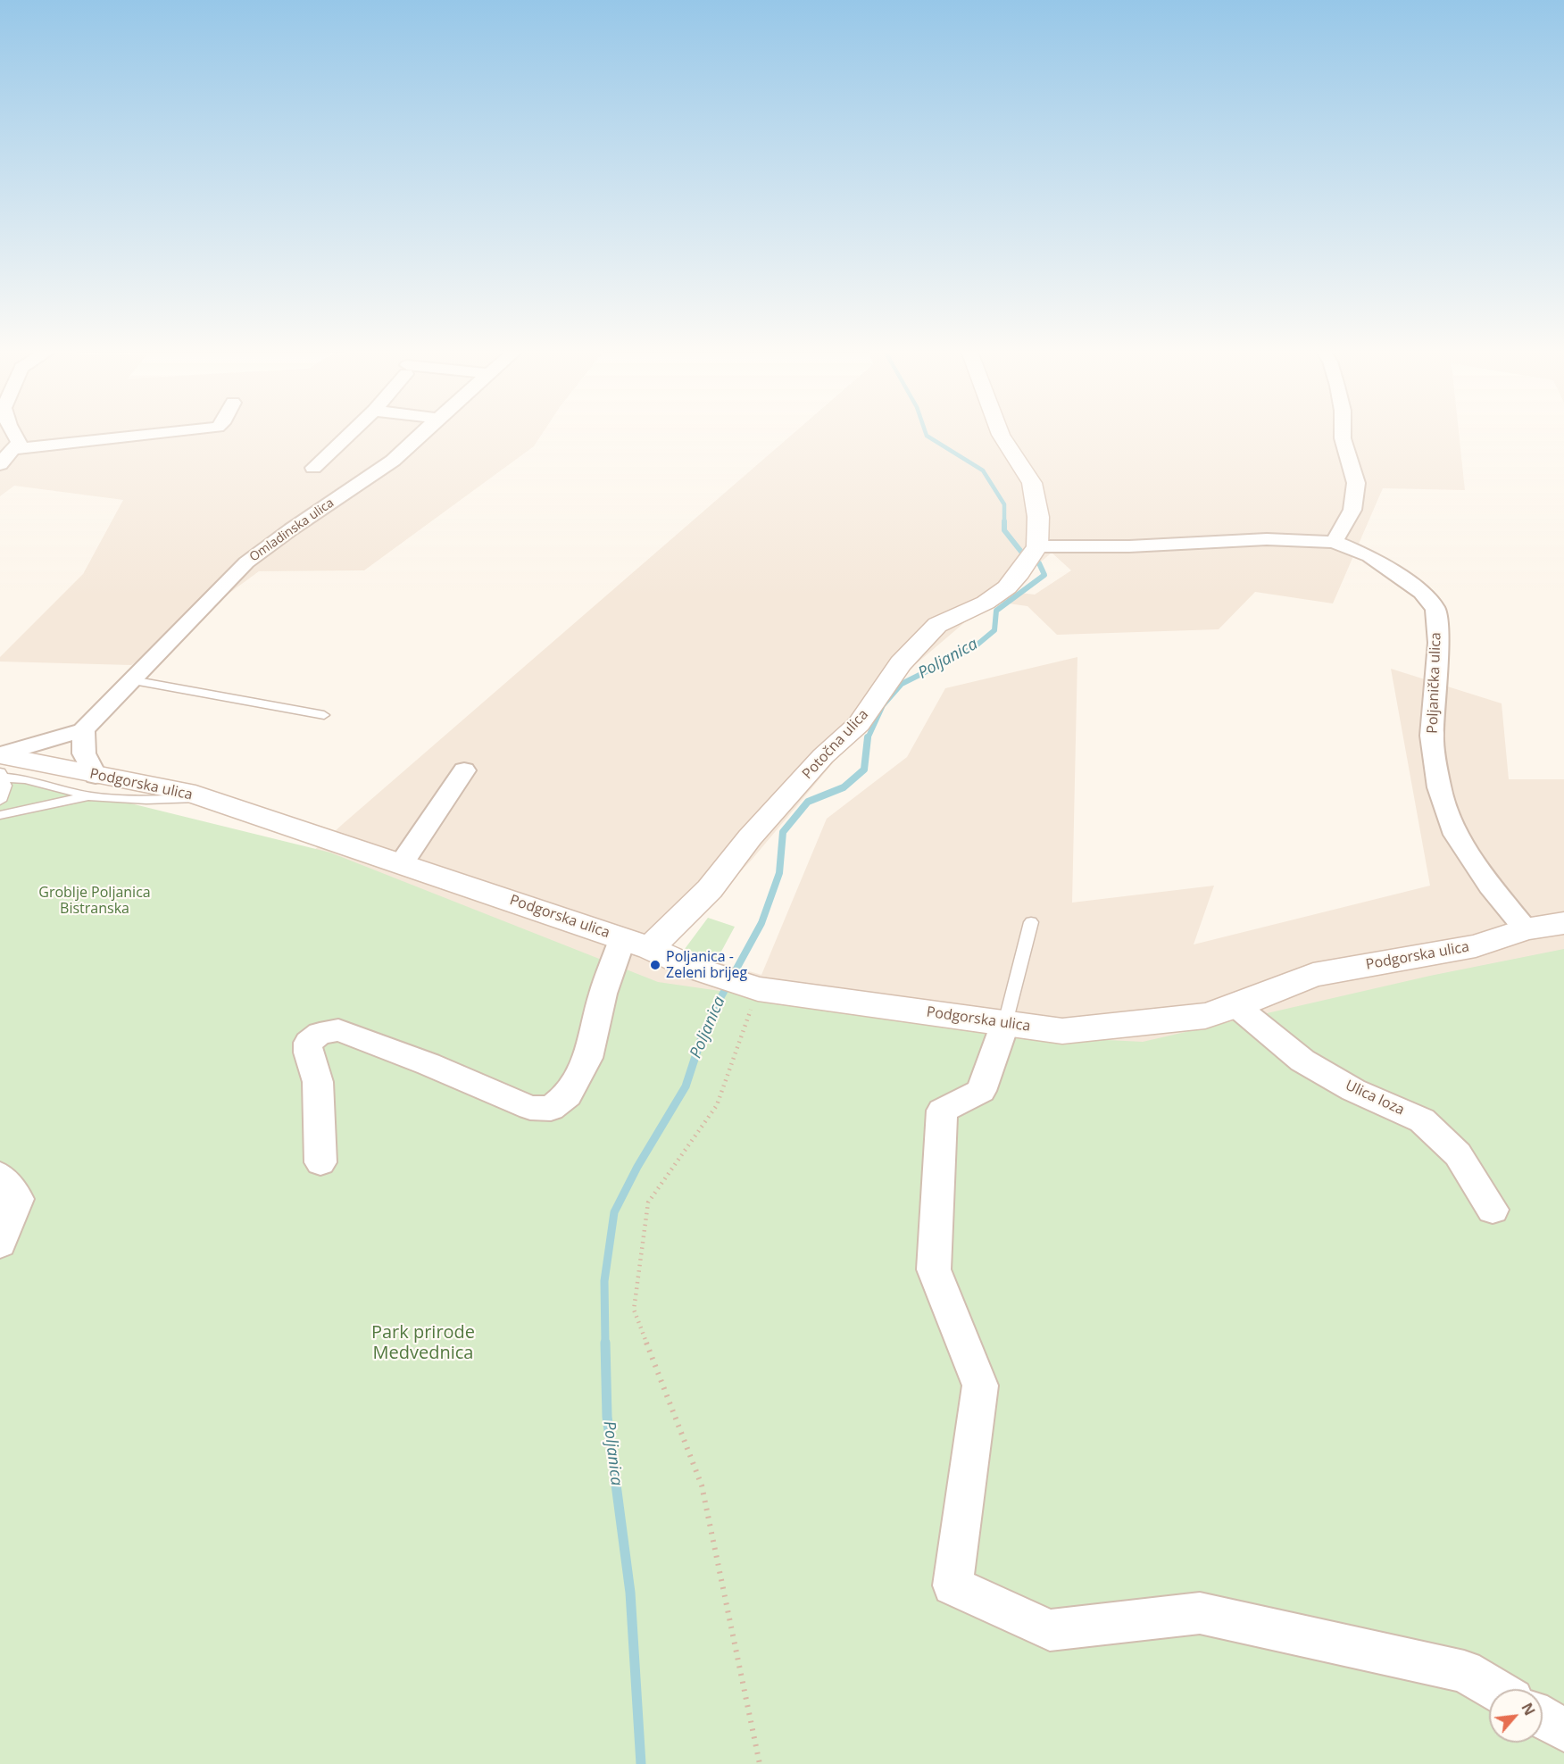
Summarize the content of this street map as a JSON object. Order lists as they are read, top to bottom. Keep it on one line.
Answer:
{"streets":{"main road":["Potočna ulica","Podgorska ulica"],"street":["Omladinska ulica","Poljanička ulica","Ulica loza"]},"crossings":[["Omladinska ulica","Podgorska ulica"],["Poljanička ulica","Potočna ulica"],["Poljanička ulica","Podgorska ulica"],["Potočna ulica","Podgorska ulica"],["Podgorska ulica","Ulica loza"]],"water":["Poljanica"],"parks":["Groblje Poljanica Bistranska","Park prirode Medvednica"],"places":["Poljanica - Zeleni brijeg"],"north":"top right"}
